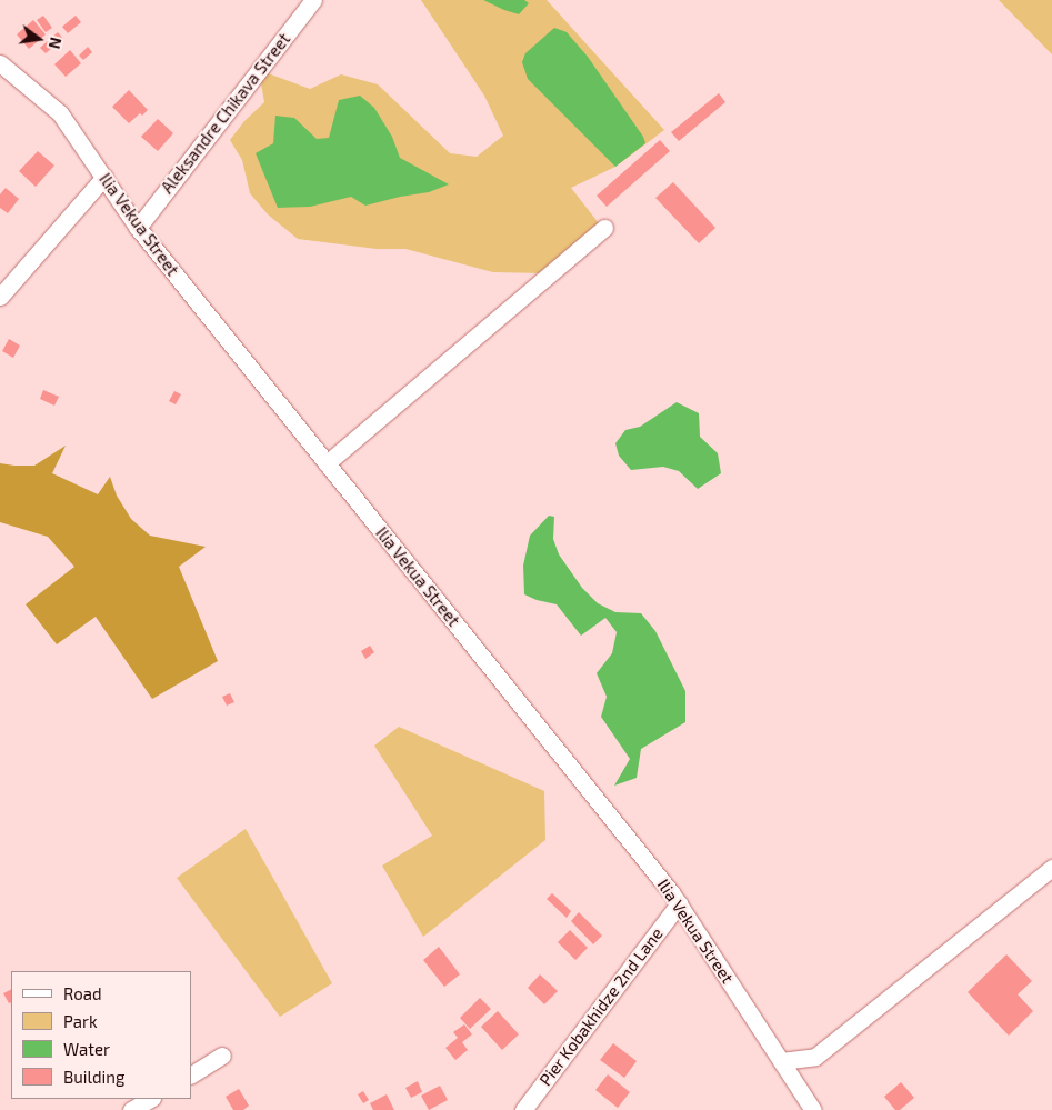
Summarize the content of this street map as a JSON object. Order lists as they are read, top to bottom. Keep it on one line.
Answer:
{"streets":{"street":["Aleksandre Chikava Street","Ilia Vekua Street","Pier Kobakhidze 2nd Lane"]},"crossings":[["Aleksandre Chikava Street","Ilia Vekua Street"],["Ilia Vekua Street","Pier Kobakhidze 2nd Lane"]],"legend":["Road","Park","Water","Building"],"north":"right"}
